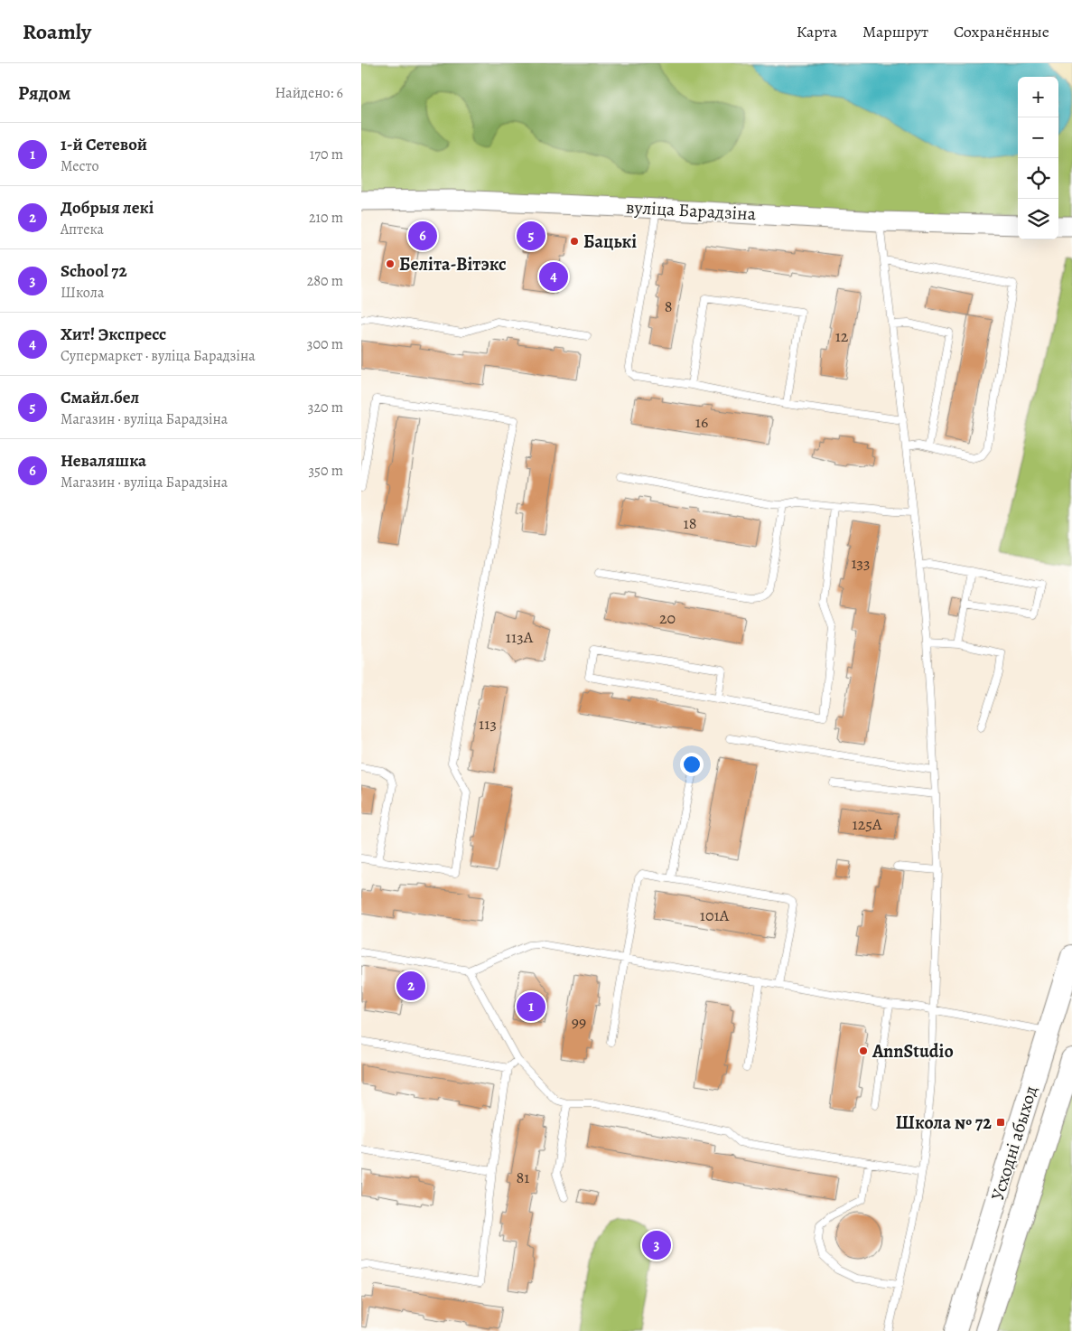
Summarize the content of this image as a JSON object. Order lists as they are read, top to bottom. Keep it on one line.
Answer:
{"streets":{"main road":["Усходні абыход"],"street":["вуліца Барадзіна"]},"places":{"other":["Бацькі","Беліта-Вітэкс","AnnStudio"],"transit":["Школа № 72"]},"house_numbers":["8","12","16","18","133","20","113А","113","125А","101А","99","81"],"page":{"header":"Roamly","nav":["Карта","Маршрут","Сохранённые"],"heading":["Рядом","Найдено: 6"],"map_buttons":["+","−"],"list":[{"mark":"1","name":"1-й Сетевой","note":"Место","value":"170 m"},{"mark":"2","name":"Добрыя лекі","note":"Аптека","value":"210 m"},{"mark":"3","name":"School 72","note":"Школа","value":"280 m"},{"mark":"4","name":"Хит! Экспресс","note":"Супермаркет · вуліца Барадзіна","value":"300 m"},{"mark":"5","name":"Смайл.бел","note":"Магазин · вуліца Барадзіна","value":"320 m"},{"mark":"6","name":"Неваляшка","note":"Магазин · вуліца Барадзіна","value":"350 m"}],"pins":["5","6","4","2","1","3"]}}
